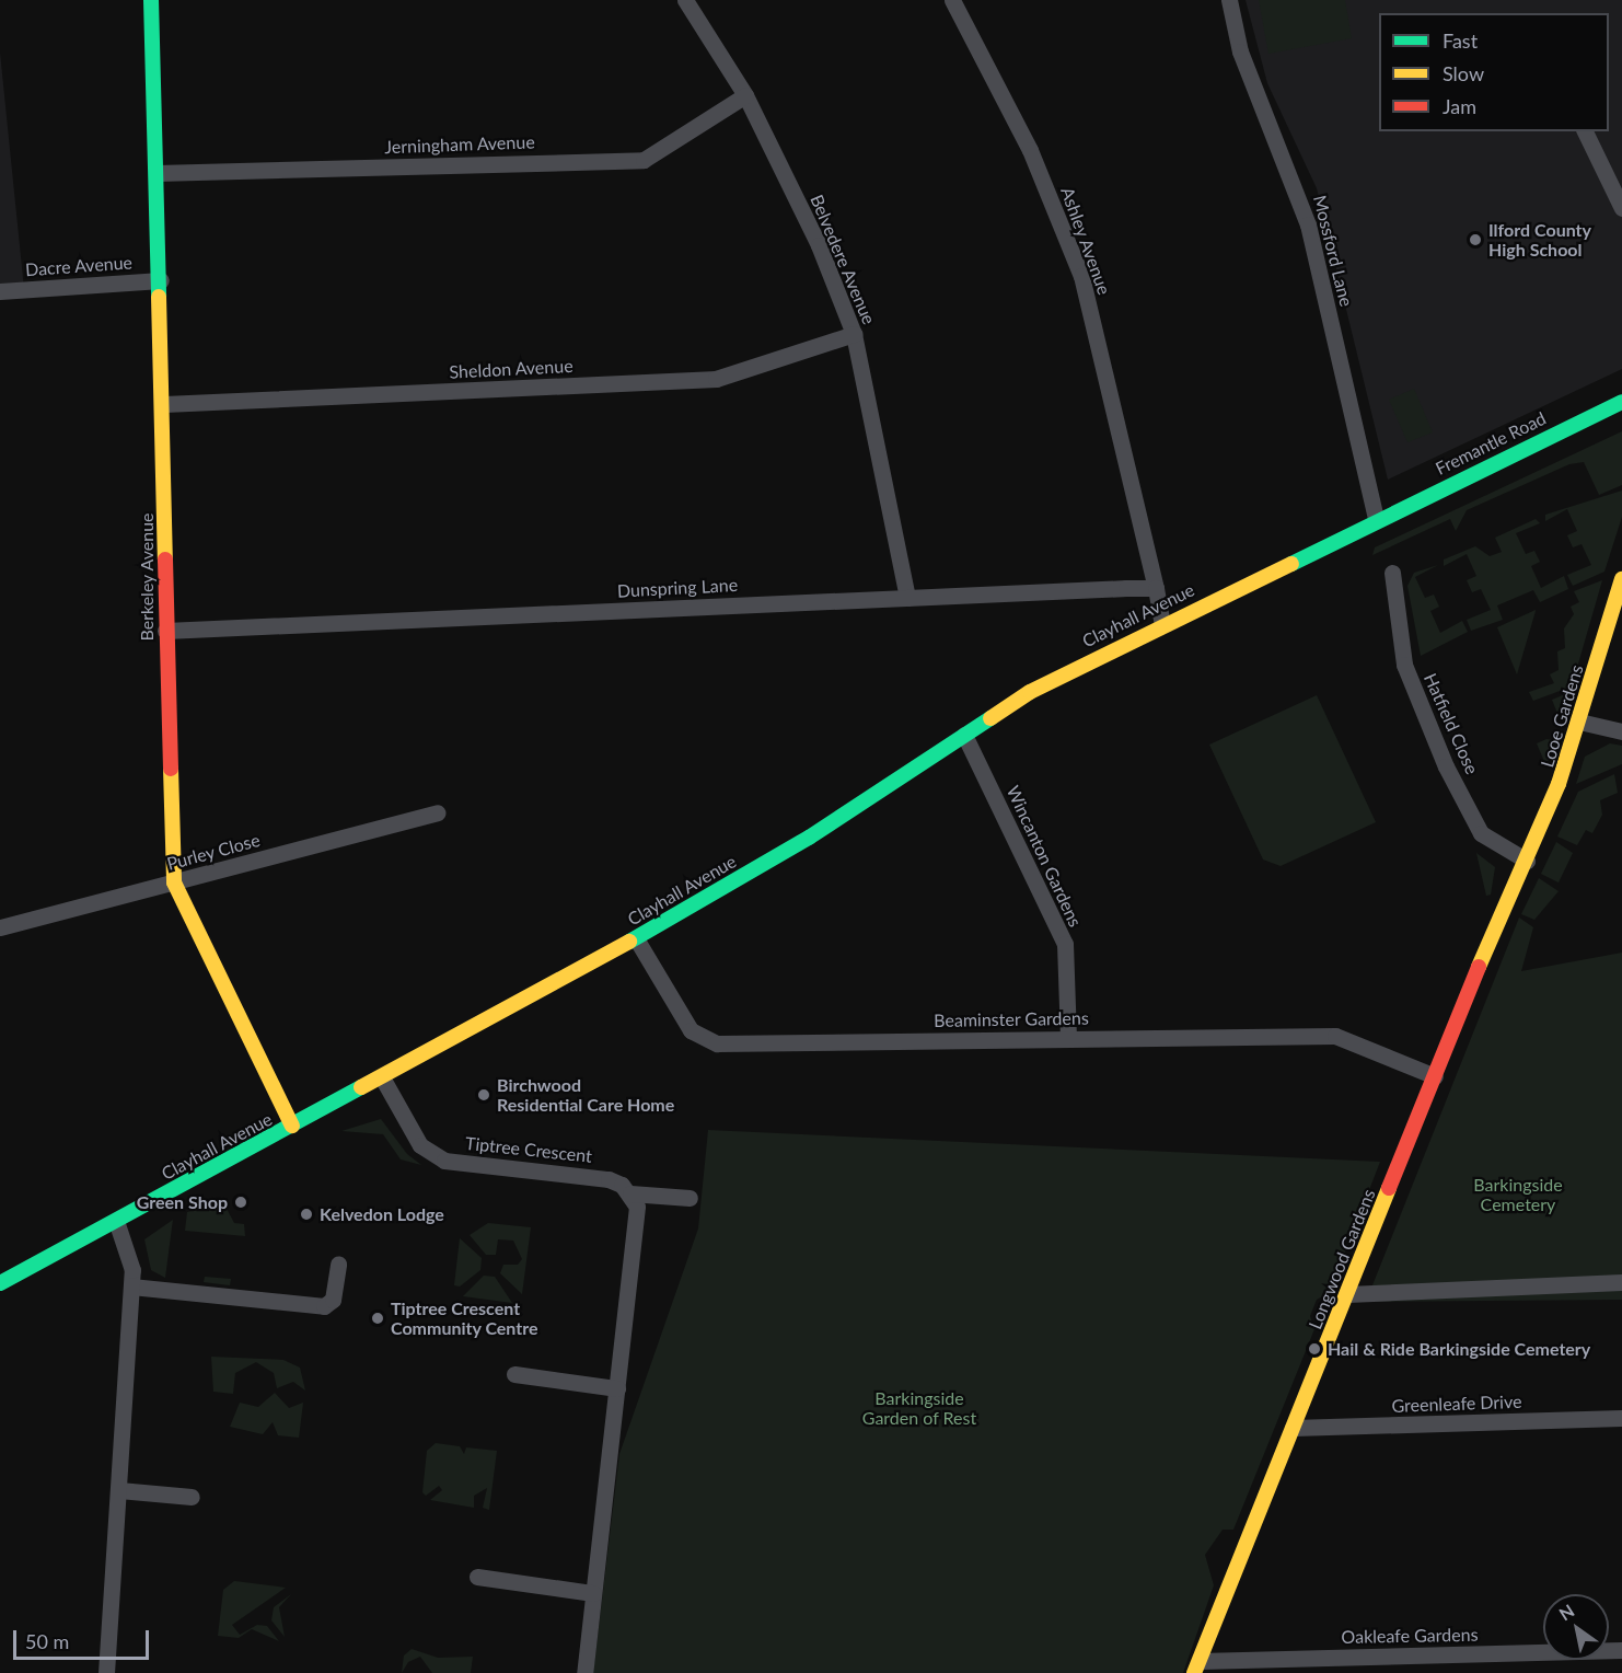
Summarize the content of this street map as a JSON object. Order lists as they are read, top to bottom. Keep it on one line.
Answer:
{"streets":{"street":["Jerningham Avenue","Ashley Avenue","Mossford Lane","Belvedere Avenue","Dacre Avenue","Sheldon Avenue","Fremantle Road","Berkeley Avenue","Dunspring Lane","Clayhall Avenue","Looe Gardens","Hatfield Close","Purley Close","Wincanton Gardens","Beaminster Gardens","Tiptree Crescent","Longwood Gardens","Greenleafe Drive","Oakleafe Gardens"]},"crossings":[["Jerningham Avenue","Belvedere Avenue"],["Jerningham Avenue","Berkeley Avenue"],["Ashley Avenue","Dunspring Lane"],["Mossford Lane","Fremantle Road"],["Mossford Lane","Clayhall Avenue"],["Belvedere Avenue","Sheldon Avenue"],["Belvedere Avenue","Dunspring Lane"],["Dacre Avenue","Berkeley Avenue"],["Sheldon Avenue","Berkeley Avenue"],["Fremantle Road","Clayhall Avenue"],["Berkeley Avenue","Dunspring Lane"],["Berkeley Avenue","Clayhall Avenue"],["Berkeley Avenue","Purley Close"],["Clayhall Avenue","Wincanton Gardens"],["Clayhall Avenue","Beaminster Gardens"],["Clayhall Avenue","Tiptree Crescent"],["Looe Gardens","Hatfield Close"],["Looe Gardens","Longwood Gardens"],["Hatfield Close","Longwood Gardens"],["Wincanton Gardens","Beaminster Gardens"],["Beaminster Gardens","Longwood Gardens"],["Longwood Gardens","Greenleafe Drive"],["Longwood Gardens","Oakleafe Gardens"]],"parks":["Barkingside Cemetery","Barkingside Garden of Rest"],"places":["Ilford County High School","Birchwood Residential Care Home","Green Shop","Kelvedon Lodge","Tiptree Crescent Community Centre","Hail & Ride Barkingside Cemetery"],"legend":["Fast","Slow","Jam"],"scale_bar":"50 m","north":"top left"}
